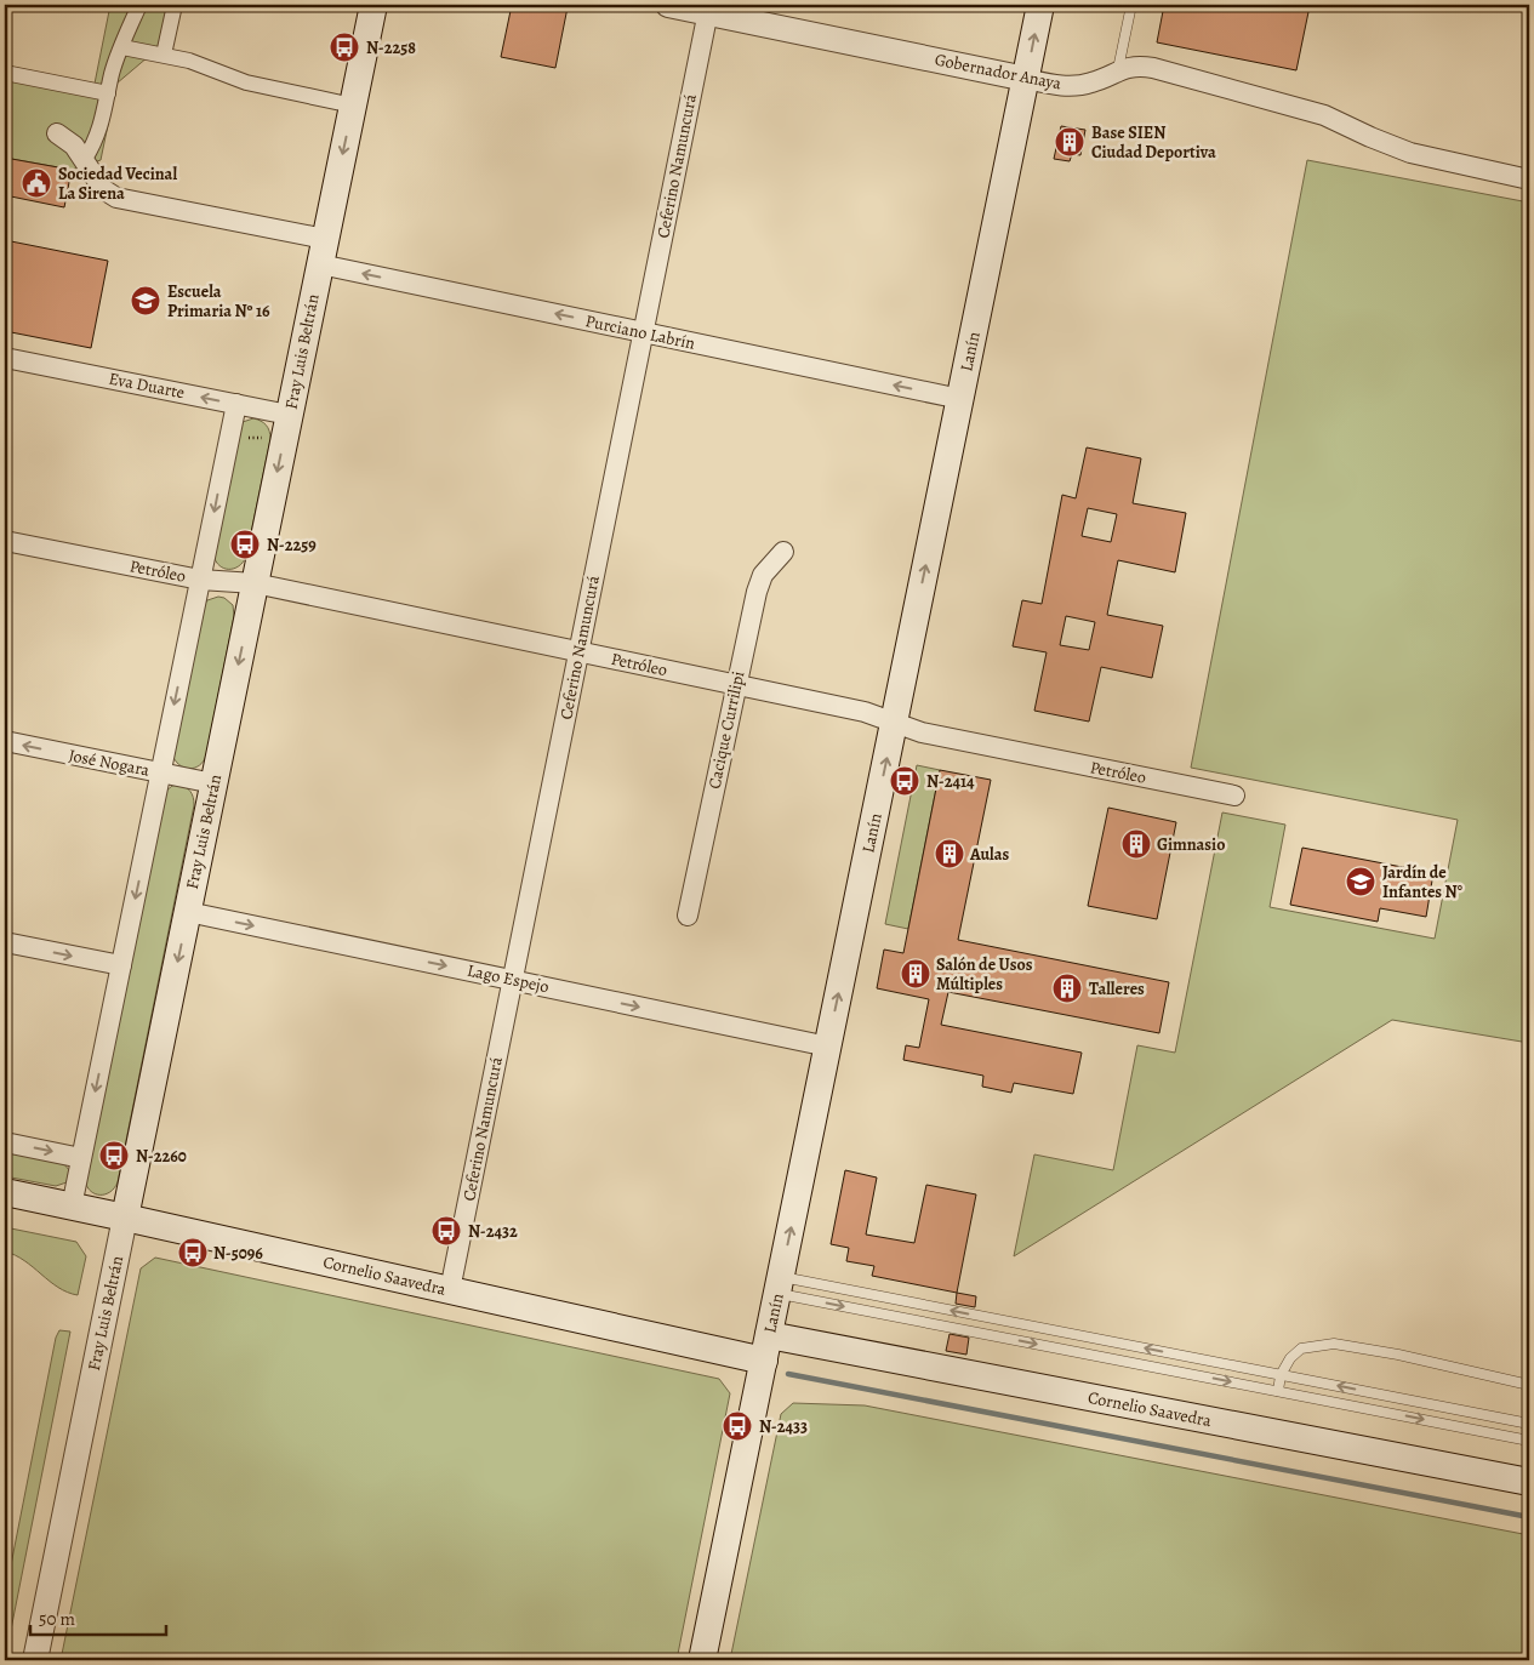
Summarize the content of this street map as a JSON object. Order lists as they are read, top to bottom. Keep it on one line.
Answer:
{"streets":{"main road":["Fray Luis Beltrán","Lanín","Cornelio Saavedra"],"street":["Gobernador Anaya","Ceferino Namuncurá","Purciano Labrín","Eva Duarte","Petróleo","Cacique Currilipi","José Nogara","Lago Espejo"]},"crossings":[["Gobernador Anaya","Ceferino Namuncurá"],["Gobernador Anaya","Lanín"],["Ceferino Namuncurá","Purciano Labrín"],["Ceferino Namuncurá","Petróleo"],["Ceferino Namuncurá","Lago Espejo"],["Ceferino Namuncurá","Cornelio Saavedra"],["Purciano Labrín","Fray Luis Beltrán"],["Purciano Labrín","Lanín"],["Fray Luis Beltrán","Eva Duarte"],["Fray Luis Beltrán","Petróleo"],["Fray Luis Beltrán","José Nogara"],["Fray Luis Beltrán","Lago Espejo"],["Fray Luis Beltrán","Cornelio Saavedra"],["Lanín","Petróleo"],["Lanín","Lago Espejo"],["Lanín","Cornelio Saavedra"],["Petróleo","Cacique Currilipi"]],"one_way":["Purciano Labrín","Fray Luis Beltrán","Lanín","Eva Duarte","José Nogara","Lago Espejo"],"places":{"bus stop":["N-2258","N-2259","N-2414","N-2260","N-2432","N-5096","N-2433"],"building":["Base SIEN Ciudad Deportiva","Gimnasio","Aulas","Salón de Usos Múltiples","Talleres"],"public building":["Sociedad Vecinal La Sirena"],"school or university":["Escuela Primaria Nº 16","Jardín de Infantes N°"]},"scale_bar":"50 m"}
